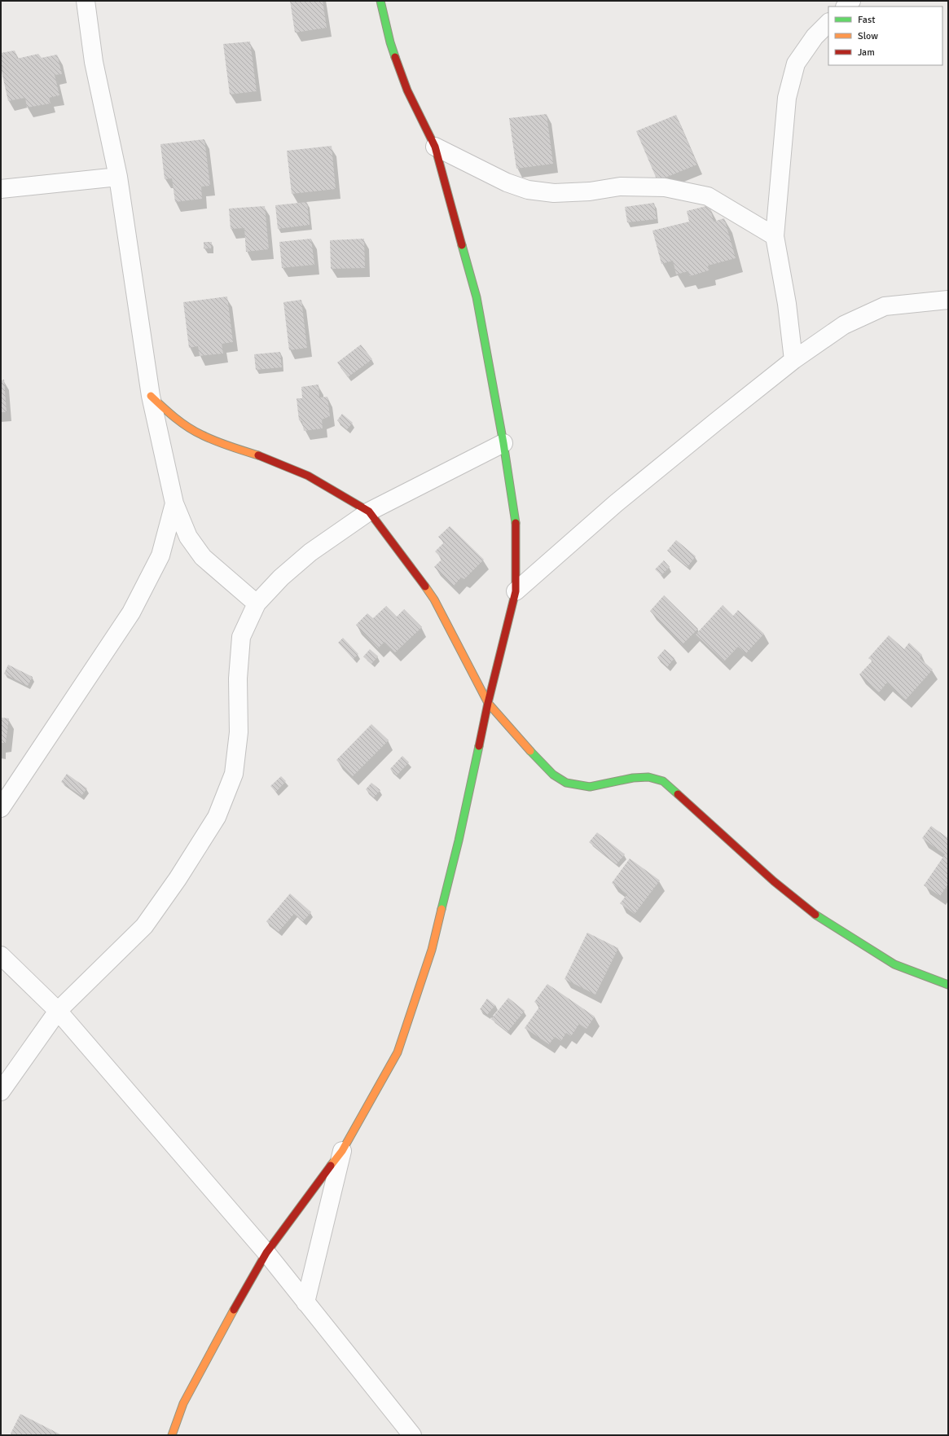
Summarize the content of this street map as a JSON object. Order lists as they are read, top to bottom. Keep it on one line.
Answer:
{"legend":["Fast","Slow","Jam"]}
